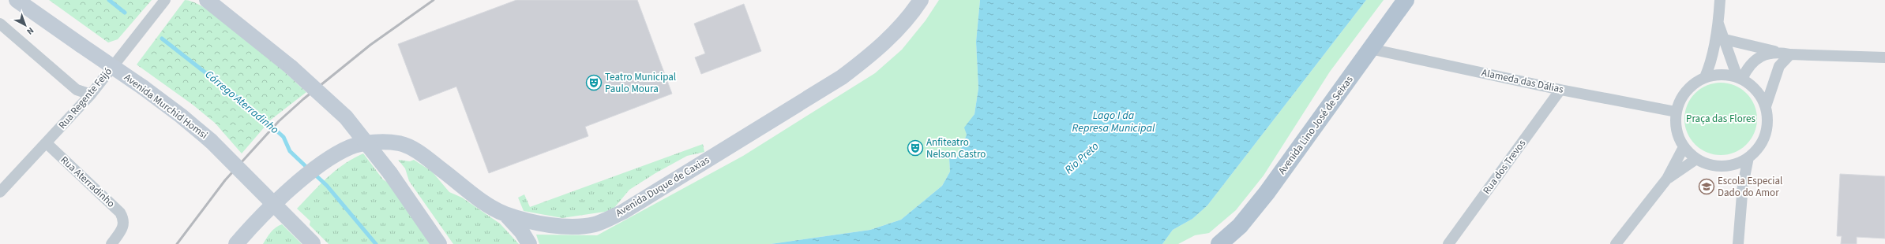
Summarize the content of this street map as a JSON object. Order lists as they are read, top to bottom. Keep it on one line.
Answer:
{"streets":{"main road":["Avenida Murchid Homsi","Avenida Lino José de Seixas","Avenida Duque de Caxias"],"street":["Alameda das Dálias","Rua Regente Feijó","Rua dos Trevos","Rua Aterradinho"]},"crossings":[["Alameda das Dálias","Avenida Lino José de Seixas"],["Alameda das Dálias","Rua dos Trevos"],["Rua Regente Feijó","Rua Aterradinho"]],"water":["Córrego Aterradinho","Lago I da Represa Municipal","Rio Preto"],"parks":["Praça das Flores"],"places":{"theatre":["Teatro Municipal Paulo Moura","Anfiteatro Nelson Castro"],"school or university":["Escola Especial Dado do Amor"]},"north":"bottom right"}
